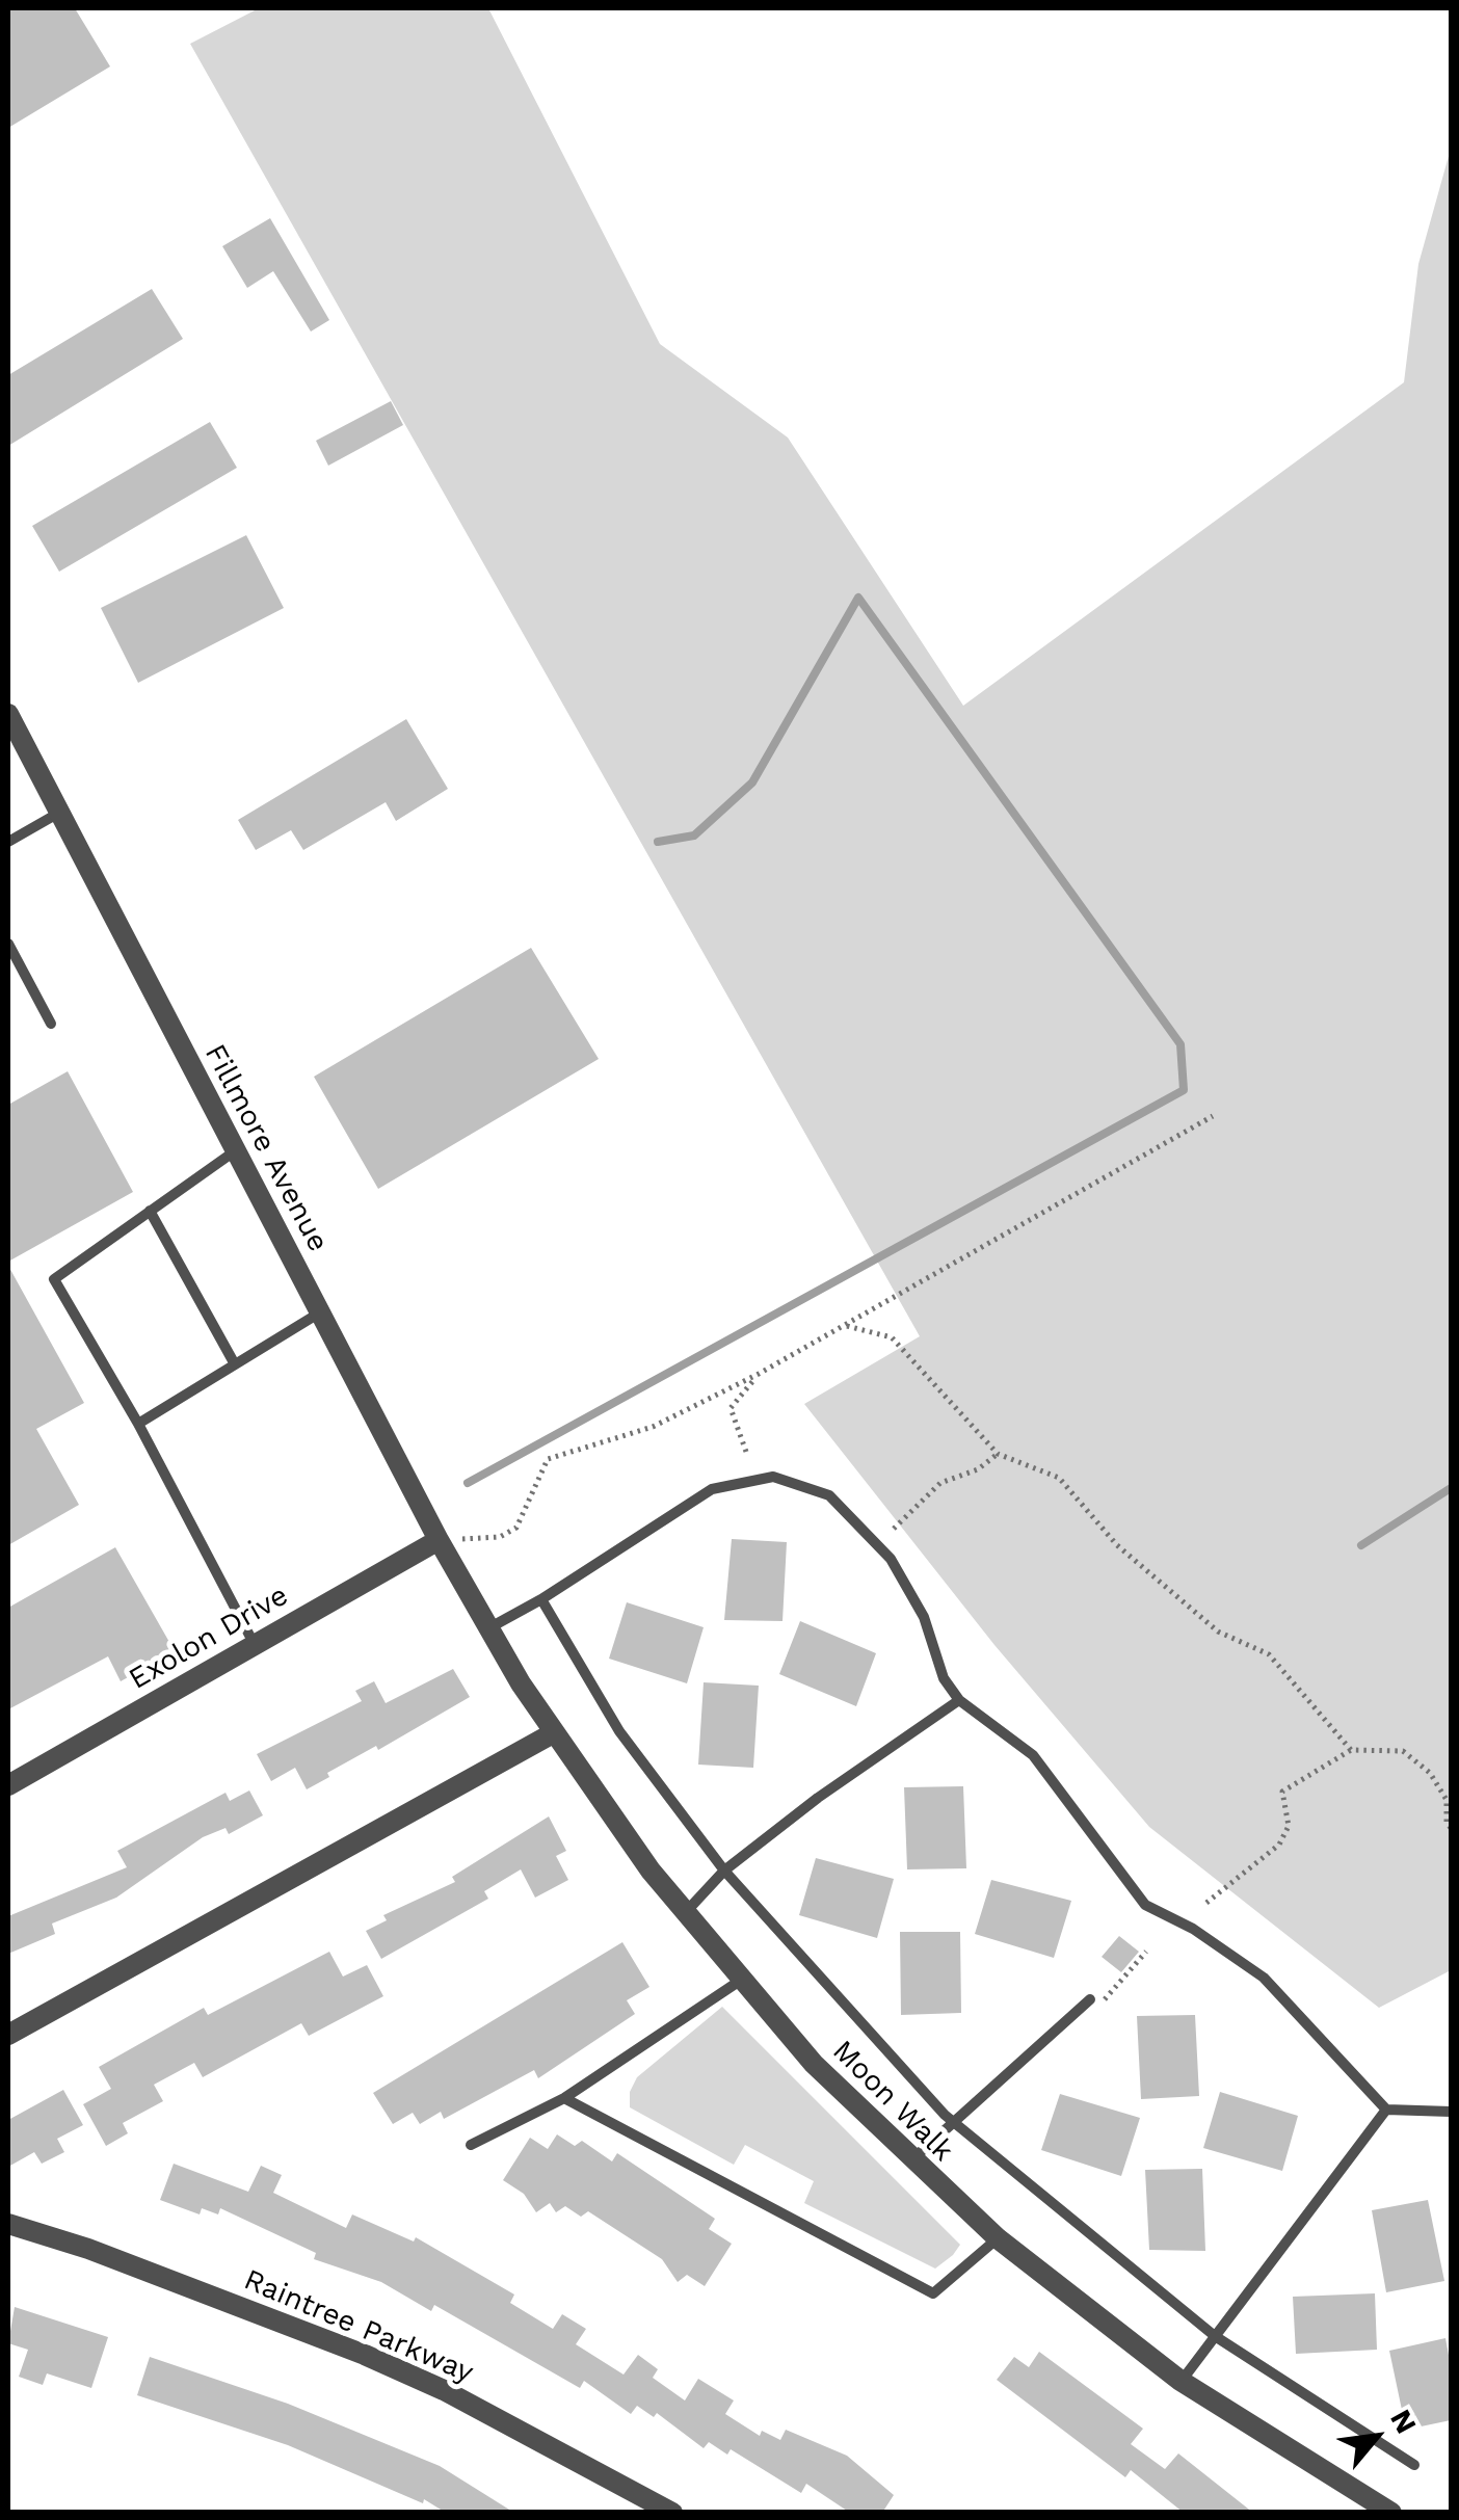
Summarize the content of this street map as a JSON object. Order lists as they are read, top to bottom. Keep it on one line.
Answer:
{"streets":{"street":["Fillmore Avenue","Exolon Drive","Moon Walk","Raintree Parkway"]},"crossings":[["Fillmore Avenue","Exolon Drive"],["Fillmore Avenue","Moon Walk"]],"north":"top right"}
